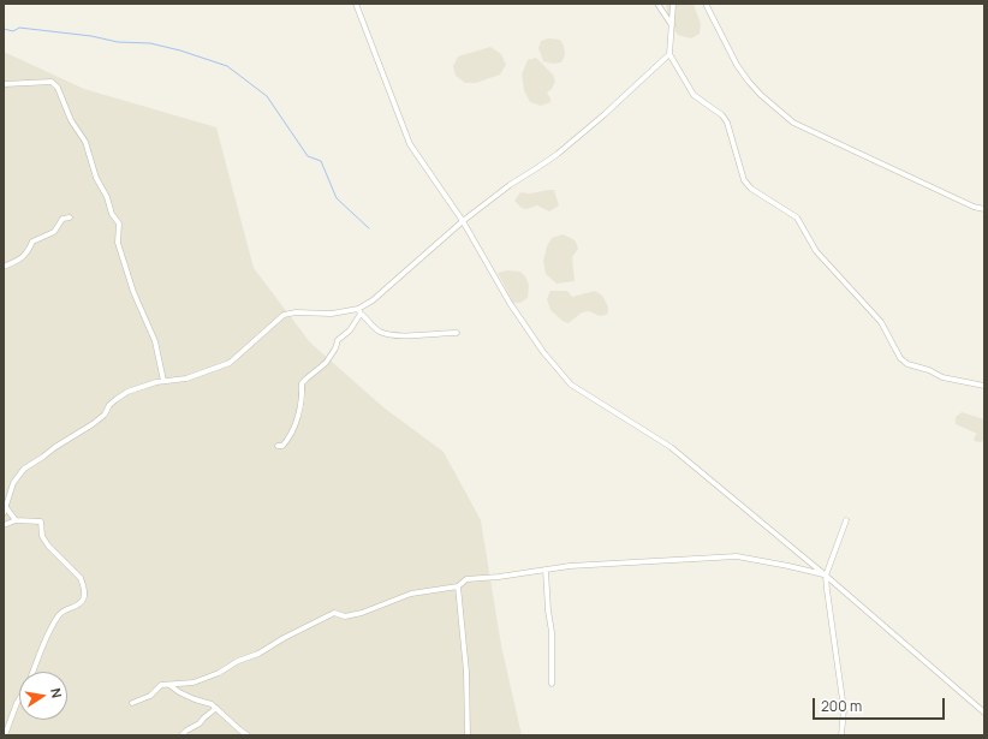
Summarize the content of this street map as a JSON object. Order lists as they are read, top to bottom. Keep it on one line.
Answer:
{"scale_bar":"200 m","north":"right"}
